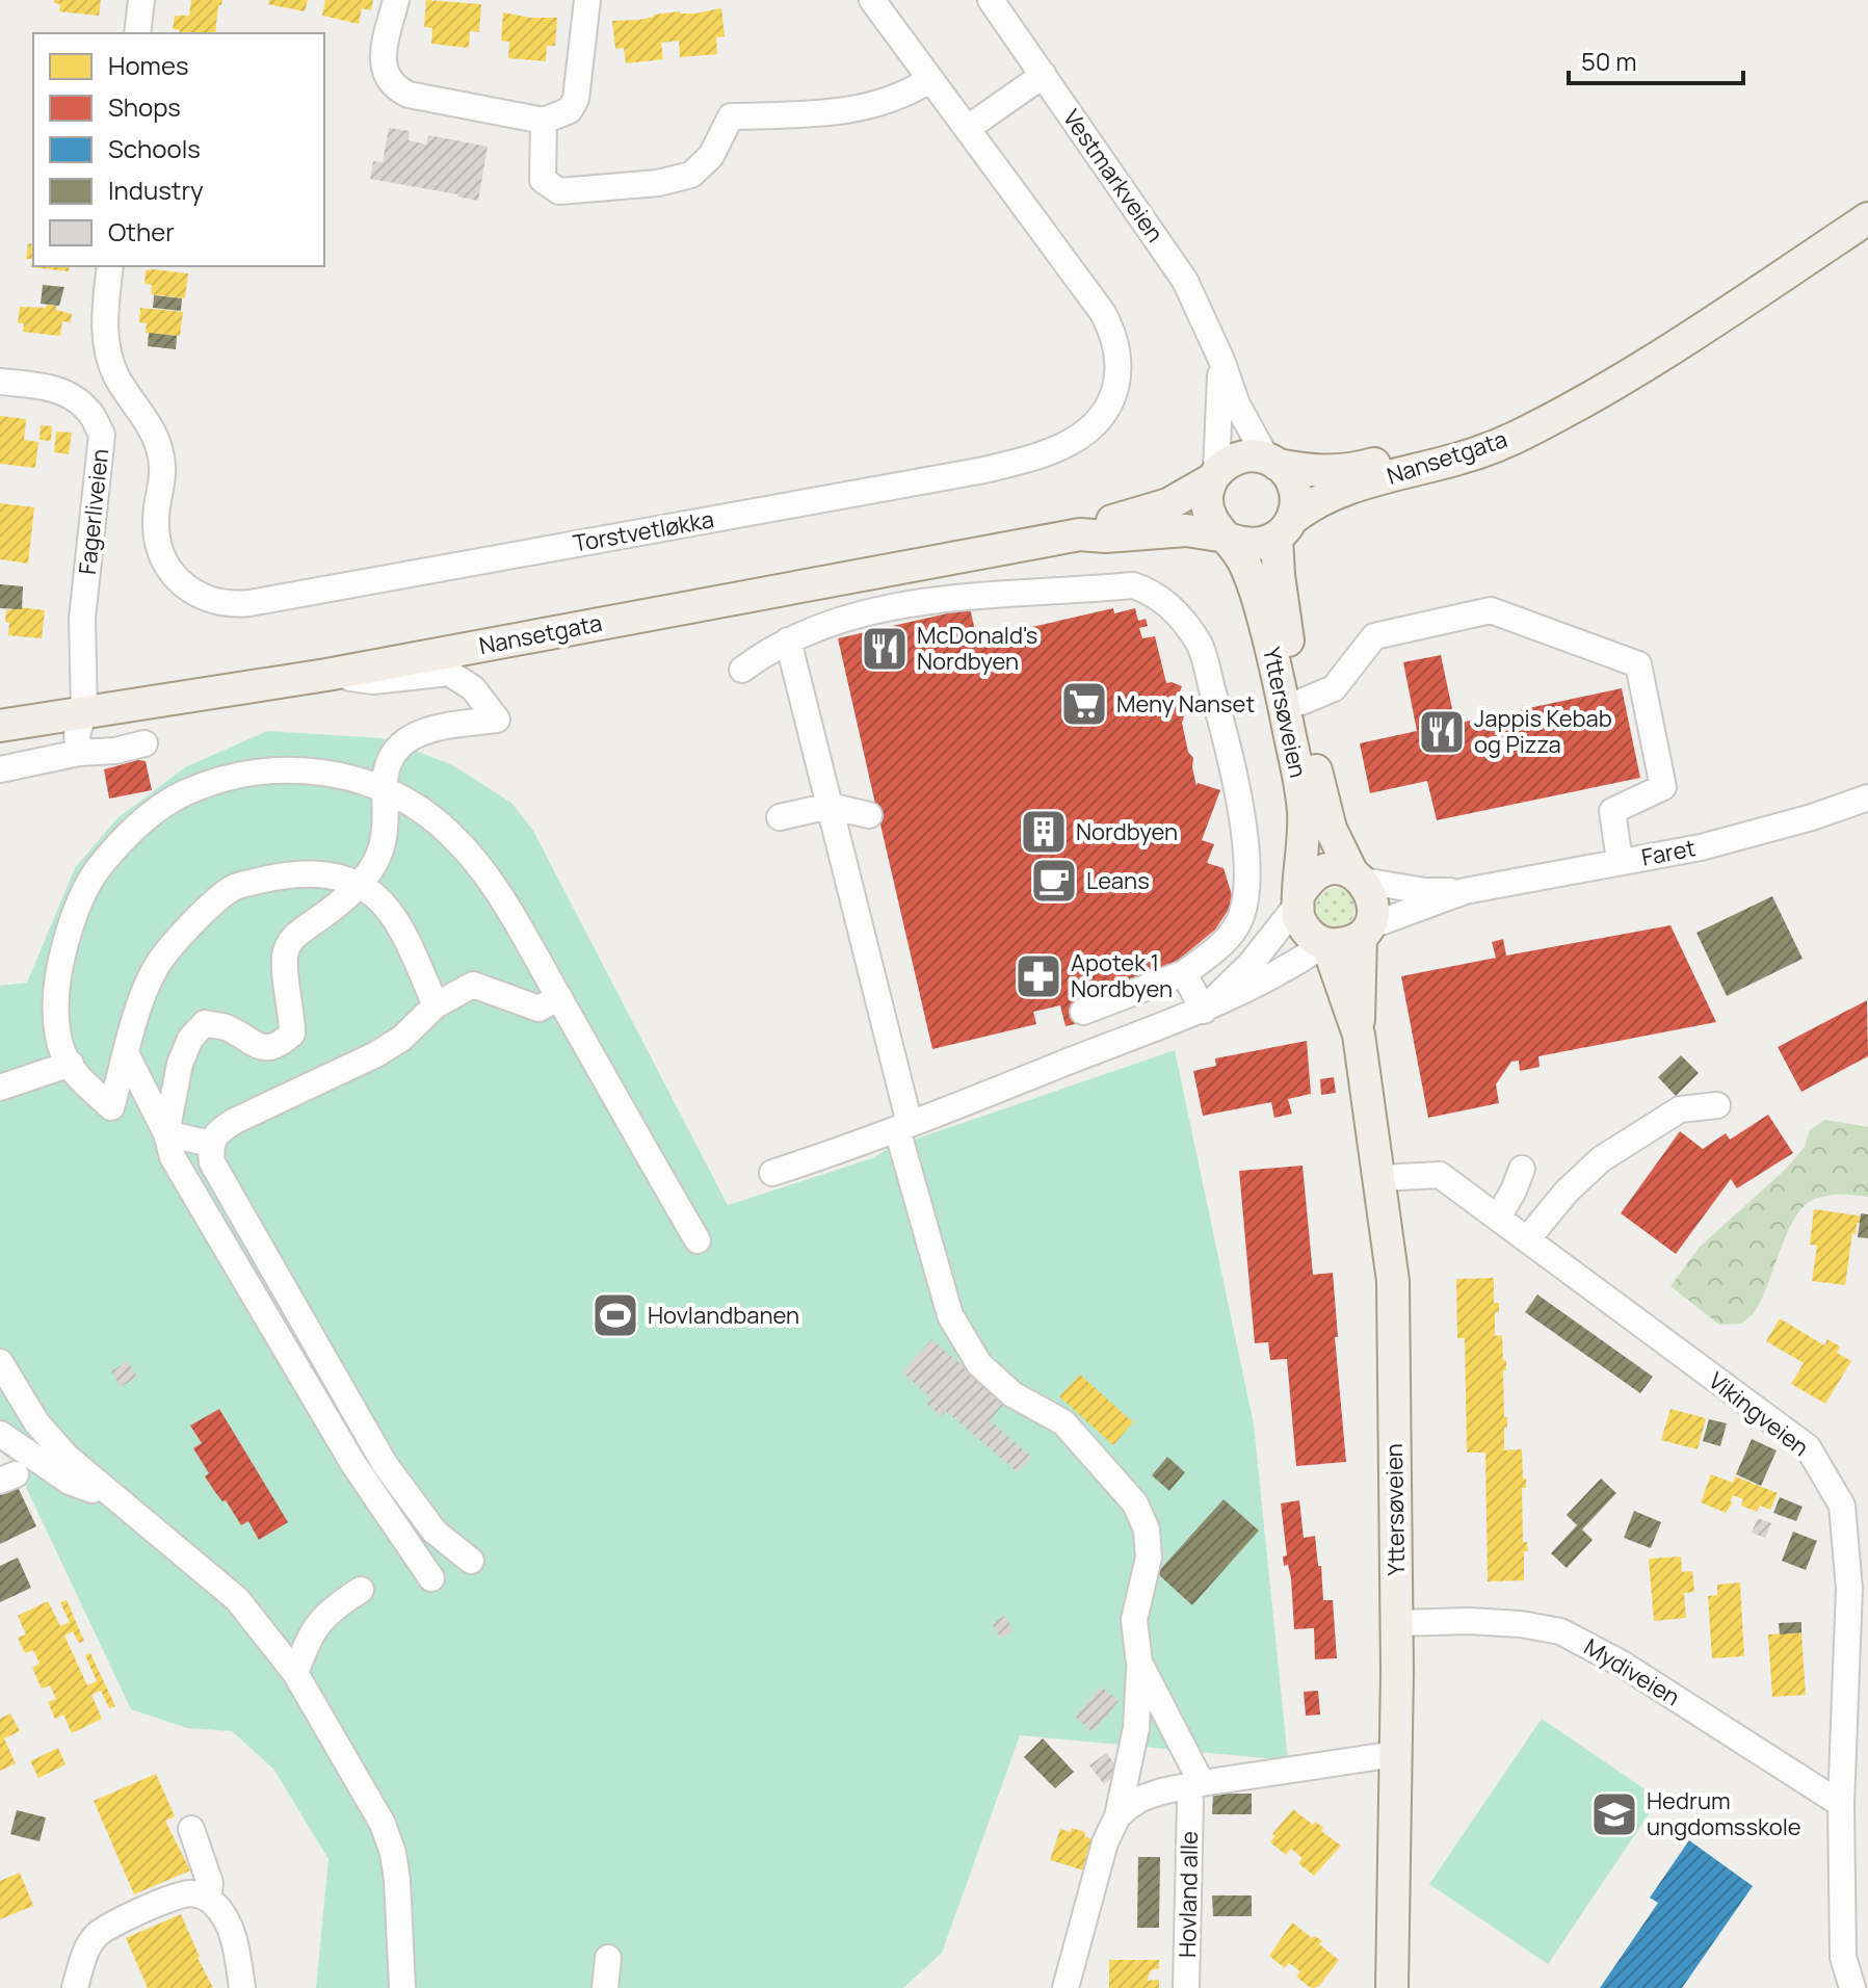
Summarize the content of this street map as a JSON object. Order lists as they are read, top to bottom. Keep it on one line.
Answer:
{"streets":{"main road":["Nansetgata","Yttersøveien"],"street":["Vestmarkveien","Fagerliveien","Torstvetløkka","Faret","Vikingveien","Mydiveien","Hovland alle"]},"crossings":[["Vestmarkveien","Nansetgata"],["Vestmarkveien","Yttersøveien"],["Nansetgata","Fagerliveien"],["Nansetgata","Yttersøveien"],["Yttersøveien","Faret"],["Yttersøveien","Vikingveien"],["Yttersøveien","Mydiveien"],["Vikingveien","Mydiveien"]],"places":{"restaurant":["McDonald's Nordbyen","Jappis Kebab og Pizza"],"supermarket":["Meny Nanset"],"building":["Nordbyen"],"cafe":["Leans"],"pharmacy":["Apotek 1 Nordbyen"],"sports":["Hovlandbanen"],"school or university":["Hedrum ungdomsskole"]},"legend":["Homes","Shops","Schools","Industry","Other"],"scale_bar":"50 m"}
